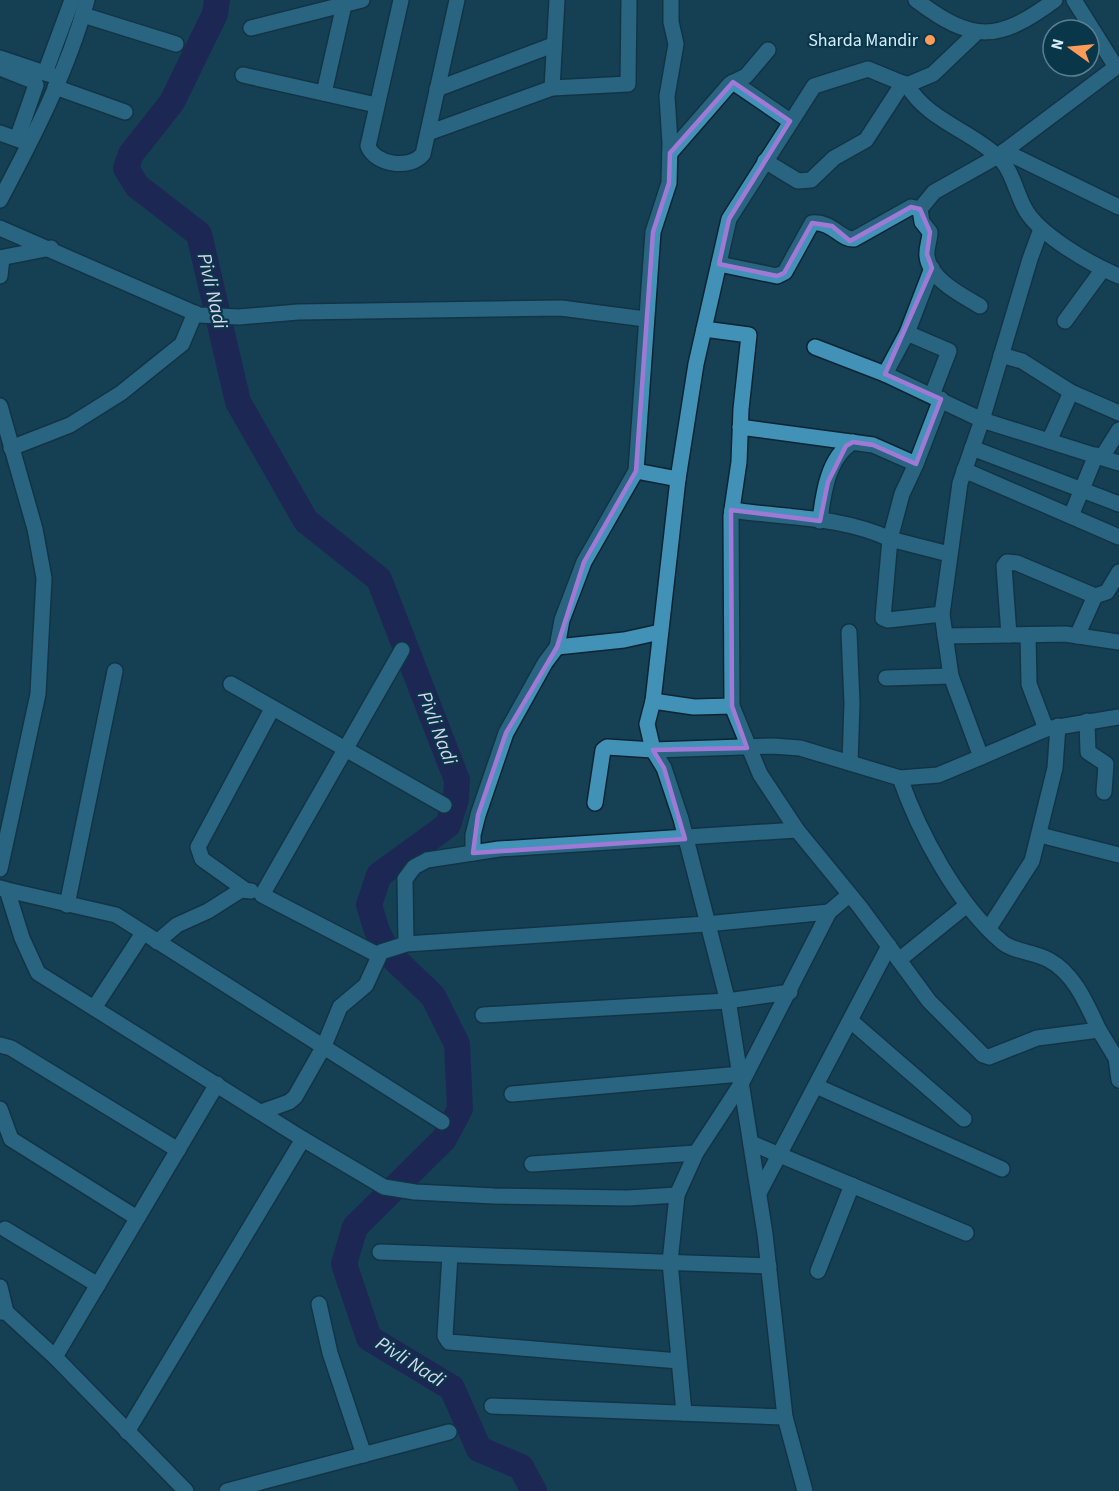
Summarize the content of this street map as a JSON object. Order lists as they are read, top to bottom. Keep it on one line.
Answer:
{"water":["Pivli Nadi"],"places":["Sharda Mandir"],"north":"left"}
